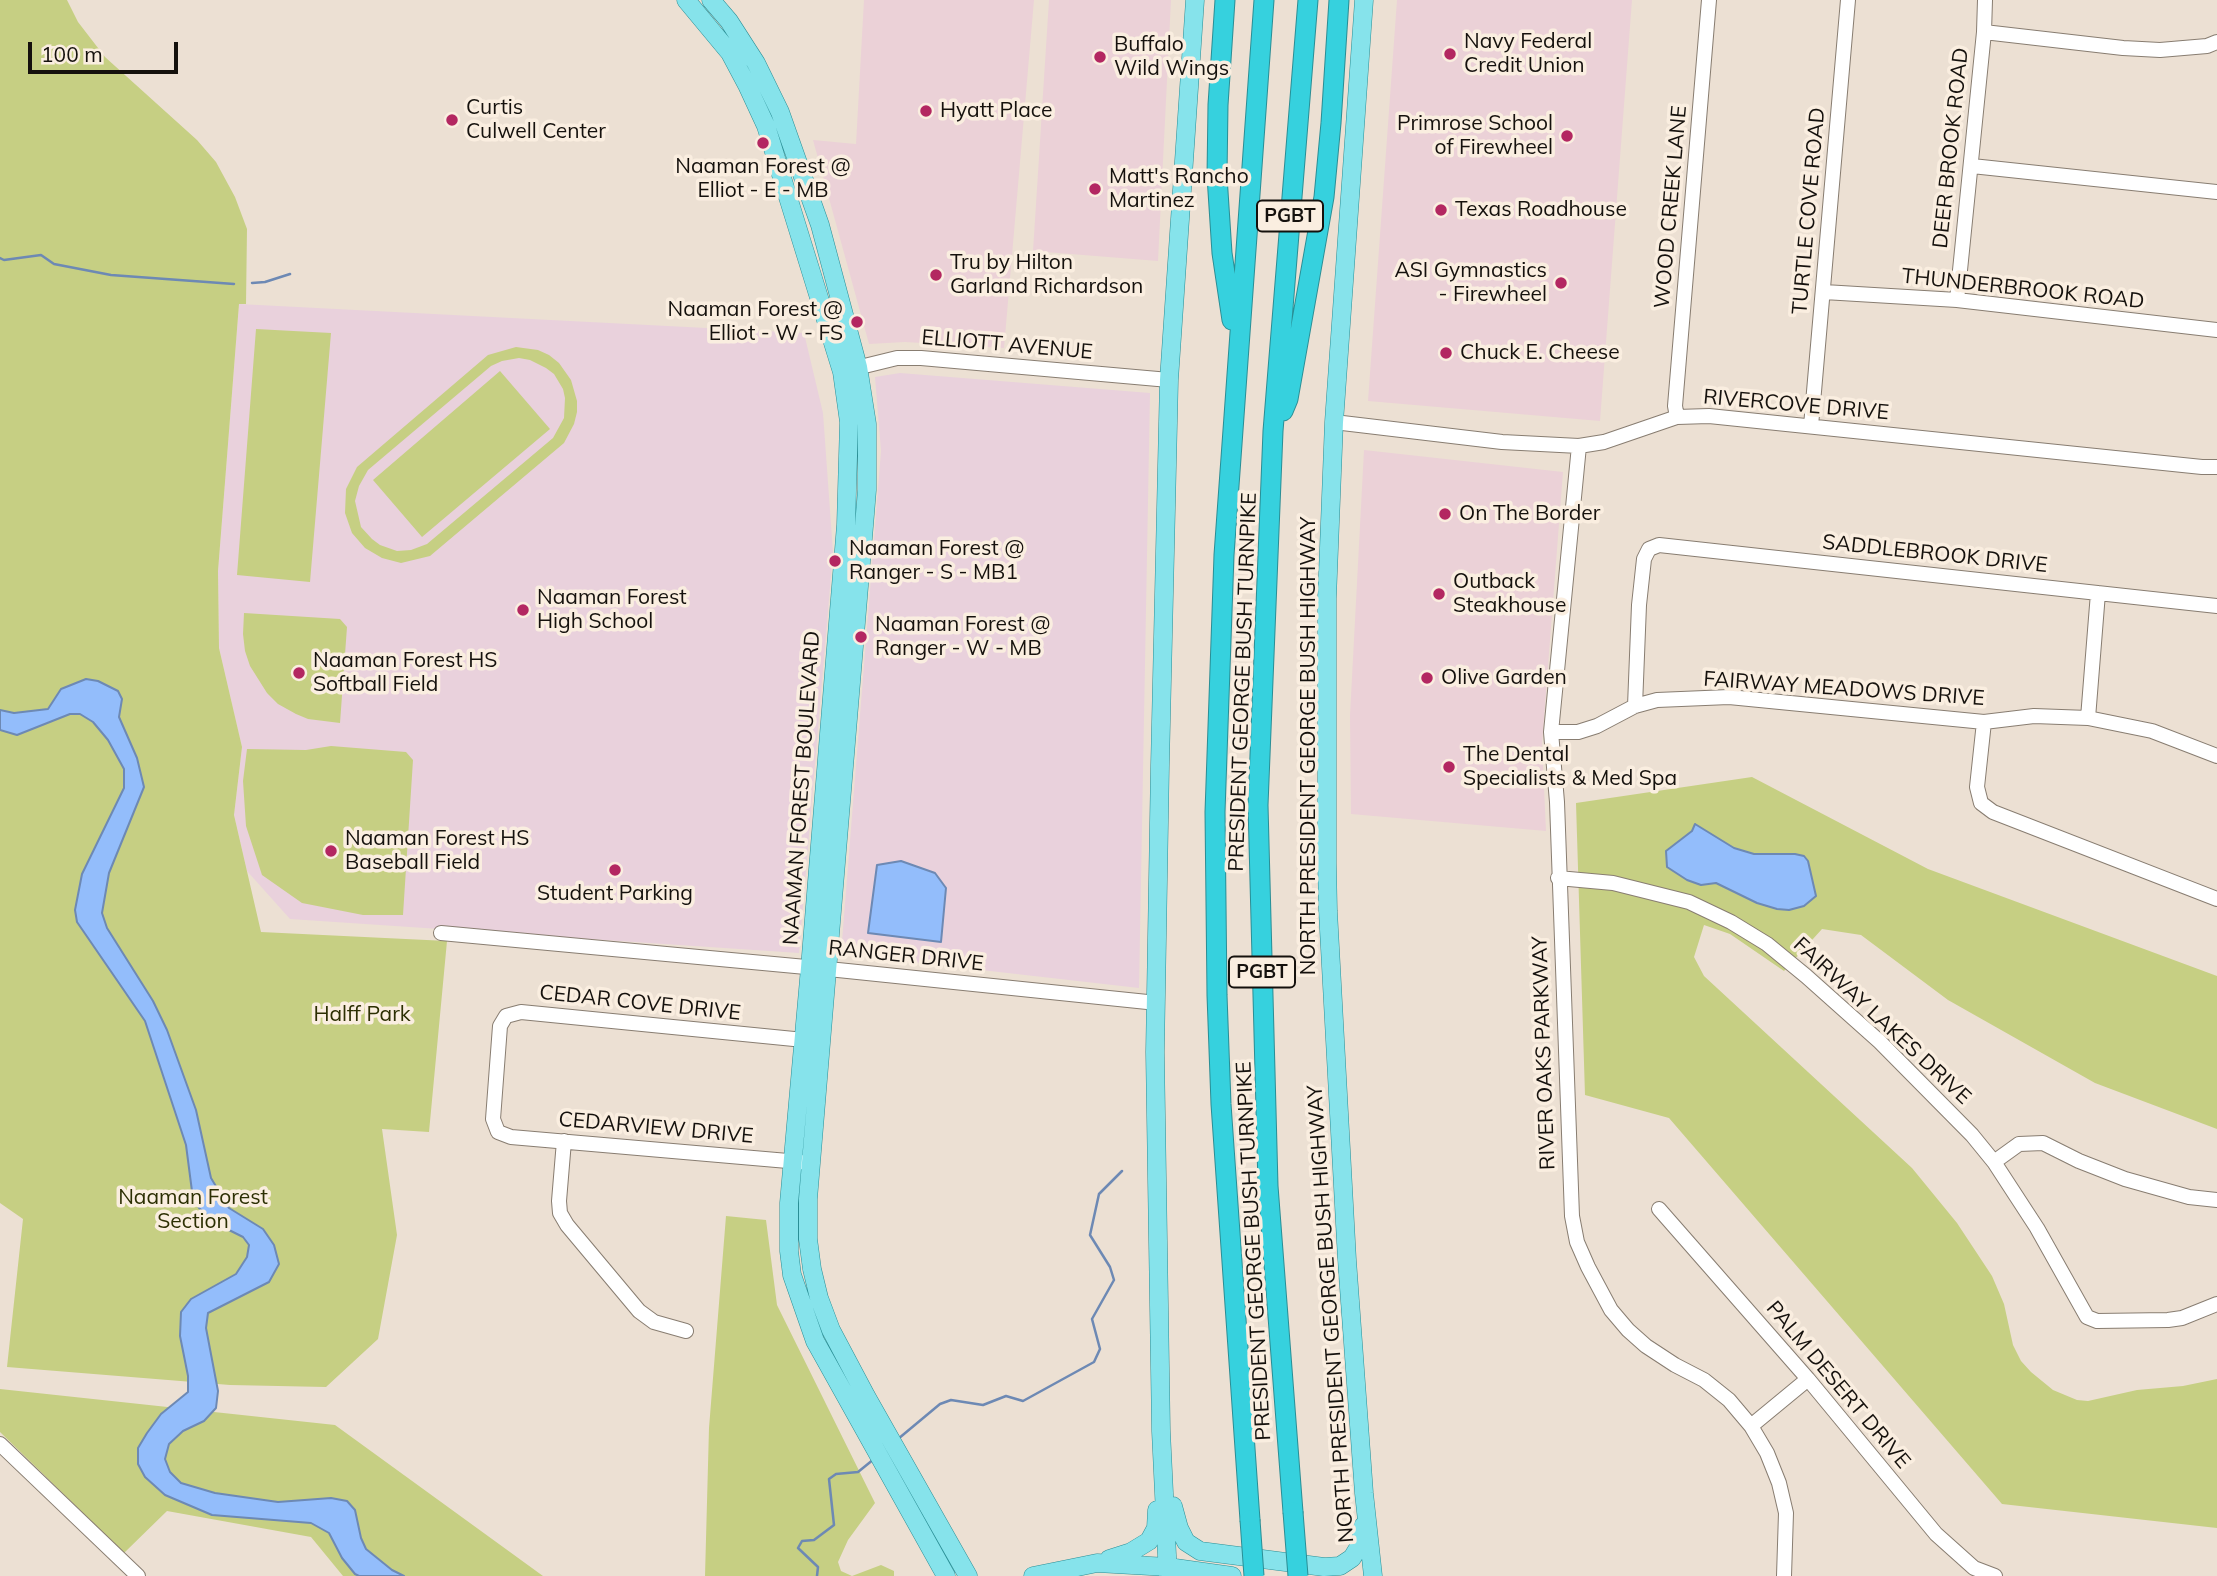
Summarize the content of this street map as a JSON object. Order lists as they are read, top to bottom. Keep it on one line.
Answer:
{"streets":{"highway":["PGBT","PRESIDENT GEORGE BUSH TURNPIKE"],"main road":["NORTH PRESIDENT GEORGE BUSH HIGHWAY","NAAMAN FOREST BOULEVARD"],"street":["DEER BROOK ROAD","WOOD CREEK LANE","TURTLE COVE ROAD","THUNDERBROOK ROAD","ELLIOTT AVENUE","RIVERCOVE DRIVE","SADDLEBROOK DRIVE","FAIRWAY MEADOWS DRIVE","RANGER DRIVE","CEDAR COVE DRIVE","FAIRWAY LAKES DRIVE","RIVER OAKS PARKWAY","CEDARVIEW DRIVE","PALM DESERT DRIVE"]},"crossings":[["DEER BROOK ROAD","THUNDERBROOK ROAD"],["WOOD CREEK LANE","RIVERCOVE DRIVE"],["TURTLE COVE ROAD","THUNDERBROOK ROAD"],["TURTLE COVE ROAD","RIVERCOVE DRIVE"],["ELLIOTT AVENUE","NAAMAN FOREST BOULEVARD"],["RIVERCOVE DRIVE","NORTH PRESIDENT GEORGE BUSH HIGHWAY"],["RIVERCOVE DRIVE","RIVER OAKS PARKWAY"],["SADDLEBROOK DRIVE","FAIRWAY MEADOWS DRIVE"],["FAIRWAY MEADOWS DRIVE","RIVER OAKS PARKWAY"],["NAAMAN FOREST BOULEVARD","RANGER DRIVE"],["NAAMAN FOREST BOULEVARD","CEDAR COVE DRIVE"],["NAAMAN FOREST BOULEVARD","CEDARVIEW DRIVE"],["CEDAR COVE DRIVE","CEDARVIEW DRIVE"],["FAIRWAY LAKES DRIVE","RIVER OAKS PARKWAY"]],"parks":["Halff Park","Naaman Forest Section"],"places":["Navy Federal Credit Union","Buffalo Wild Wings","Hyatt Place","Curtis Culwell Center","Primrose School of Firewheel","Naaman Forest @ Elliot - E - MB","Matt's Rancho Martinez","Texas Roadhouse","Tru by Hilton Garland Richardson","ASI Gymnastics - Firewheel","Naaman Forest @ Elliot - W - FS","Chuck E. Cheese","On The Border","Naaman Forest @ Ranger - S - MB1","Outback Steakhouse","Naaman Forest High School","Naaman Forest @ Ranger - W - MB","Naaman Forest HS Softball Field","Olive Garden","The Dental Specialists & Med Spa","Naaman Forest HS Baseball Field","Student Parking"],"scale_bar":"100 m"}
